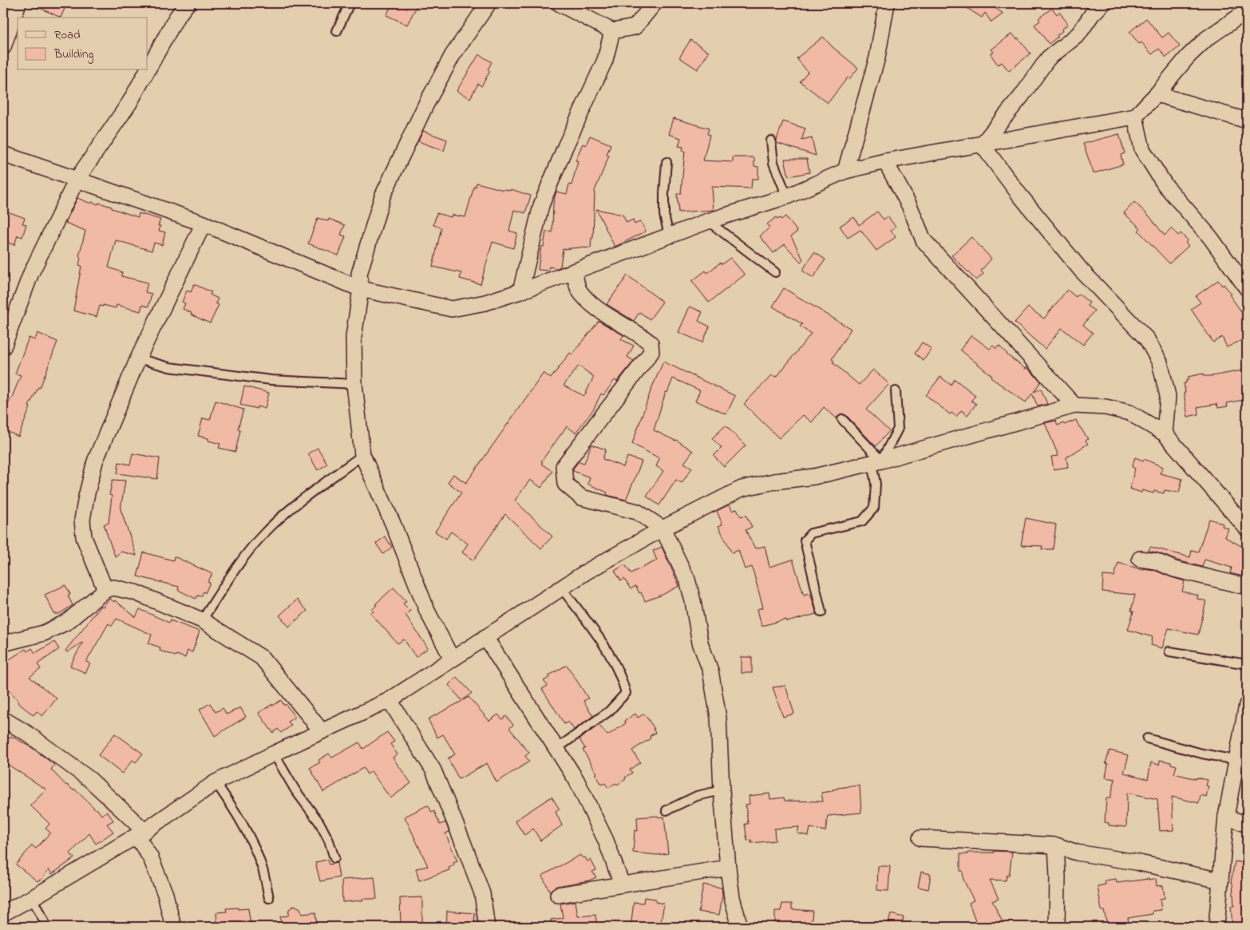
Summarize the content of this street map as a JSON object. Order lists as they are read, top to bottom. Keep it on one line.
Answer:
{"legend":["Road","Building"]}
